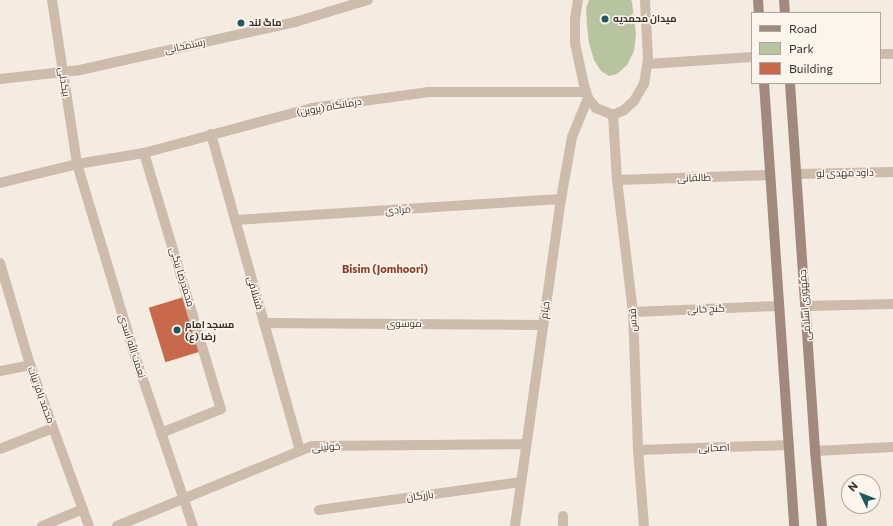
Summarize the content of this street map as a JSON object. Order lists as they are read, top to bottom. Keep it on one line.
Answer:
{"streets":{"main road":["جمهوری اسلامی"],"street":["رستمخانی","بیگدلی","درمانگاه (پروین)","داود مهدی لو","طالقانی","مرادی","محمدرضا بیگی","قشلاقی","گنج خانی","خیام","قدس","موسوی","نعمت الله اسدی","محمد باقر بیات","خوئینی","اصحابی","بازرگان"]},"crossings":[["رستمخانی","بیگدلی"],["بیگدلی","درمانگاه (پروین)"],["بیگدلی","نعمت الله اسدی"],["درمانگاه (پروین)","محمدرضا بیگی"],["درمانگاه (پروین)","قشلاقی"],["درمانگاه (پروین)","خیام"],["درمانگاه (پروین)","نعمت الله اسدی"],["داود مهدی لو","جمهوری اسلامی"],["طالقانی","قدس"],["مرادی","قشلاقی"],["مرادی","خیام"],["محمدرضا بیگی","نعمت الله اسدی"],["قشلاقی","موسوی"],["قشلاقی","خوئینی"],["گنج خانی","قدس"],["خیام","موسوی"],["خیام","خوئینی"],["خیام","بازرگان"],["قدس","اصحابی"],["نعمت الله اسدی","خوئینی"]],"districts":["Bisim (Jomhoori)"],"places":["میدان محمدیه","ماگ لند","مسجد امام رضا (ع)"],"legend":["Road","Park","Building"],"north":"top left"}
